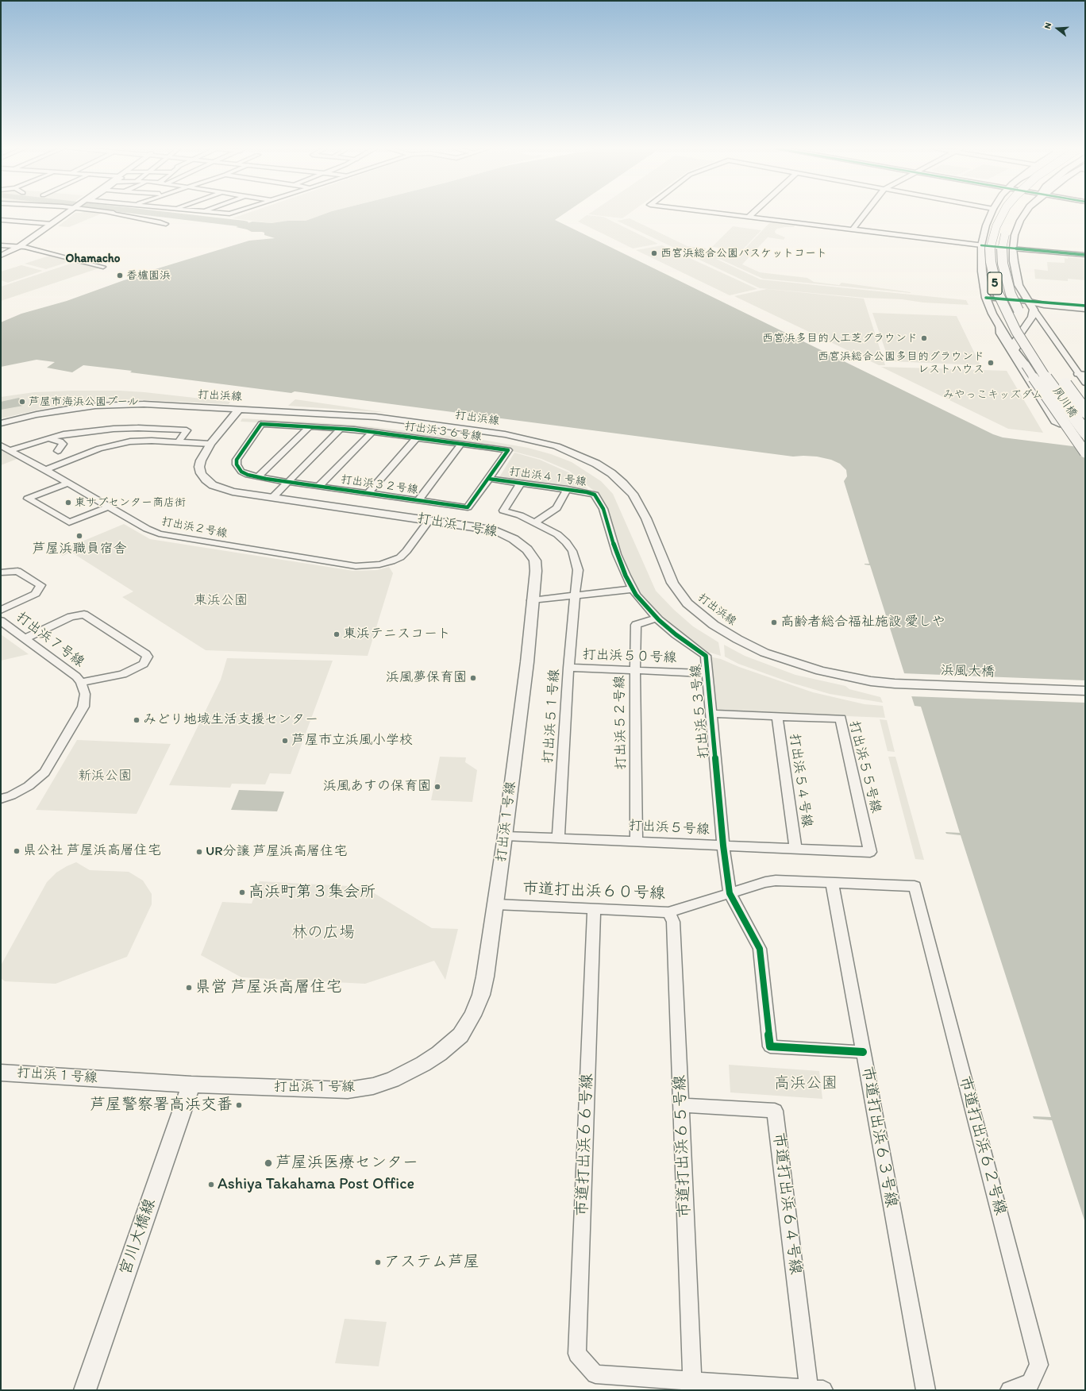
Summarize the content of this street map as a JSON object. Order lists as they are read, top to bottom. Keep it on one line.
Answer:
{"streets":{"highway":["5"],"main road":["夙川橋"],"street":["打出浜線","打出浜３６号線","打出浜４１号線","打出浜３２号線","打出浜１号線","打出浜２号線","打出浜７号線","打出浜５０号線","浜風大橋","打出浜５３号線","打出浜５１号線","打出浜５２号線","打出浜５５号線","打出浜５４号線","打出浜５号線","市道打出浜６０号線","市道打出浜６３号線","市道打出浜６６号線","市道打出浜６２号線","市道打出浜６５号線","市道打出浜６４号線","宮川大橋線"]},"crossings":[["打出浜線","打出浜１号線"],["打出浜線","浜風大橋"],["打出浜３６号線","打出浜４１号線"],["打出浜３６号線","打出浜３２号線"],["打出浜４１号線","打出浜３２号線"],["打出浜４１号線","打出浜５３号線"],["打出浜４１号線","打出浜５１号線"],["打出浜１号線","打出浜２号線"],["打出浜１号線","打出浜５号線"],["打出浜１号線","市道打出浜６０号線"],["打出浜１号線","宮川大橋線"],["打出浜５０号線","打出浜５３号線"],["打出浜５０号線","打出浜５１号線"],["打出浜５０号線","打出浜５２号線"],["打出浜５３号線","打出浜５２号線"],["打出浜５３号線","打出浜５５号線"],["打出浜５３号線","打出浜５号線"],["打出浜５３号線","市道打出浜６０号線"],["打出浜５１号線","打出浜５号線"],["打出浜５２号線","打出浜５号線"],["打出浜５５号線","打出浜５４号線"],["打出浜５５号線","打出浜５号線"],["打出浜５４号線","打出浜５号線"],["市道打出浜６０号線","市道打出浜６３号線"],["市道打出浜６０号線","市道打出浜６６号線"],["市道打出浜６０号線","市道打出浜６２号線"],["市道打出浜６０号線","市道打出浜６５号線"],["市道打出浜６６号線","市道打出浜６５号線"],["市道打出浜６５号線","市道打出浜６４号線"]],"districts":["Ohamacho"],"parks":["みやっこキッズダム","東浜公園","新浜公園","林の広場","高浜公園"],"places":["西宮浜総合公園バスケットコート","香櫨園浜","西宮浜多目的人工芝グラウンド","西宮浜総合公園多目的グラウンド レストハウス","芦屋市海浜公園プール","東サブセンター商店街","芦屋浜職員宿舎","高齢者総合福祉施設 愛しや","東浜テニスコート","浜風夢保育園","みどり地域生活支援センター","芦屋市立浜風小学校","浜風あすの保育園","県公社 芦屋浜高層住宅","UR分譲 芦屋浜高層住宅","高浜町第３集会所","県営 芦屋浜高層住宅","芦屋警察署高浜交番","芦屋浜医療センター","Ashiya Takahama Post Office","アステム芦屋"],"north":"left"}
